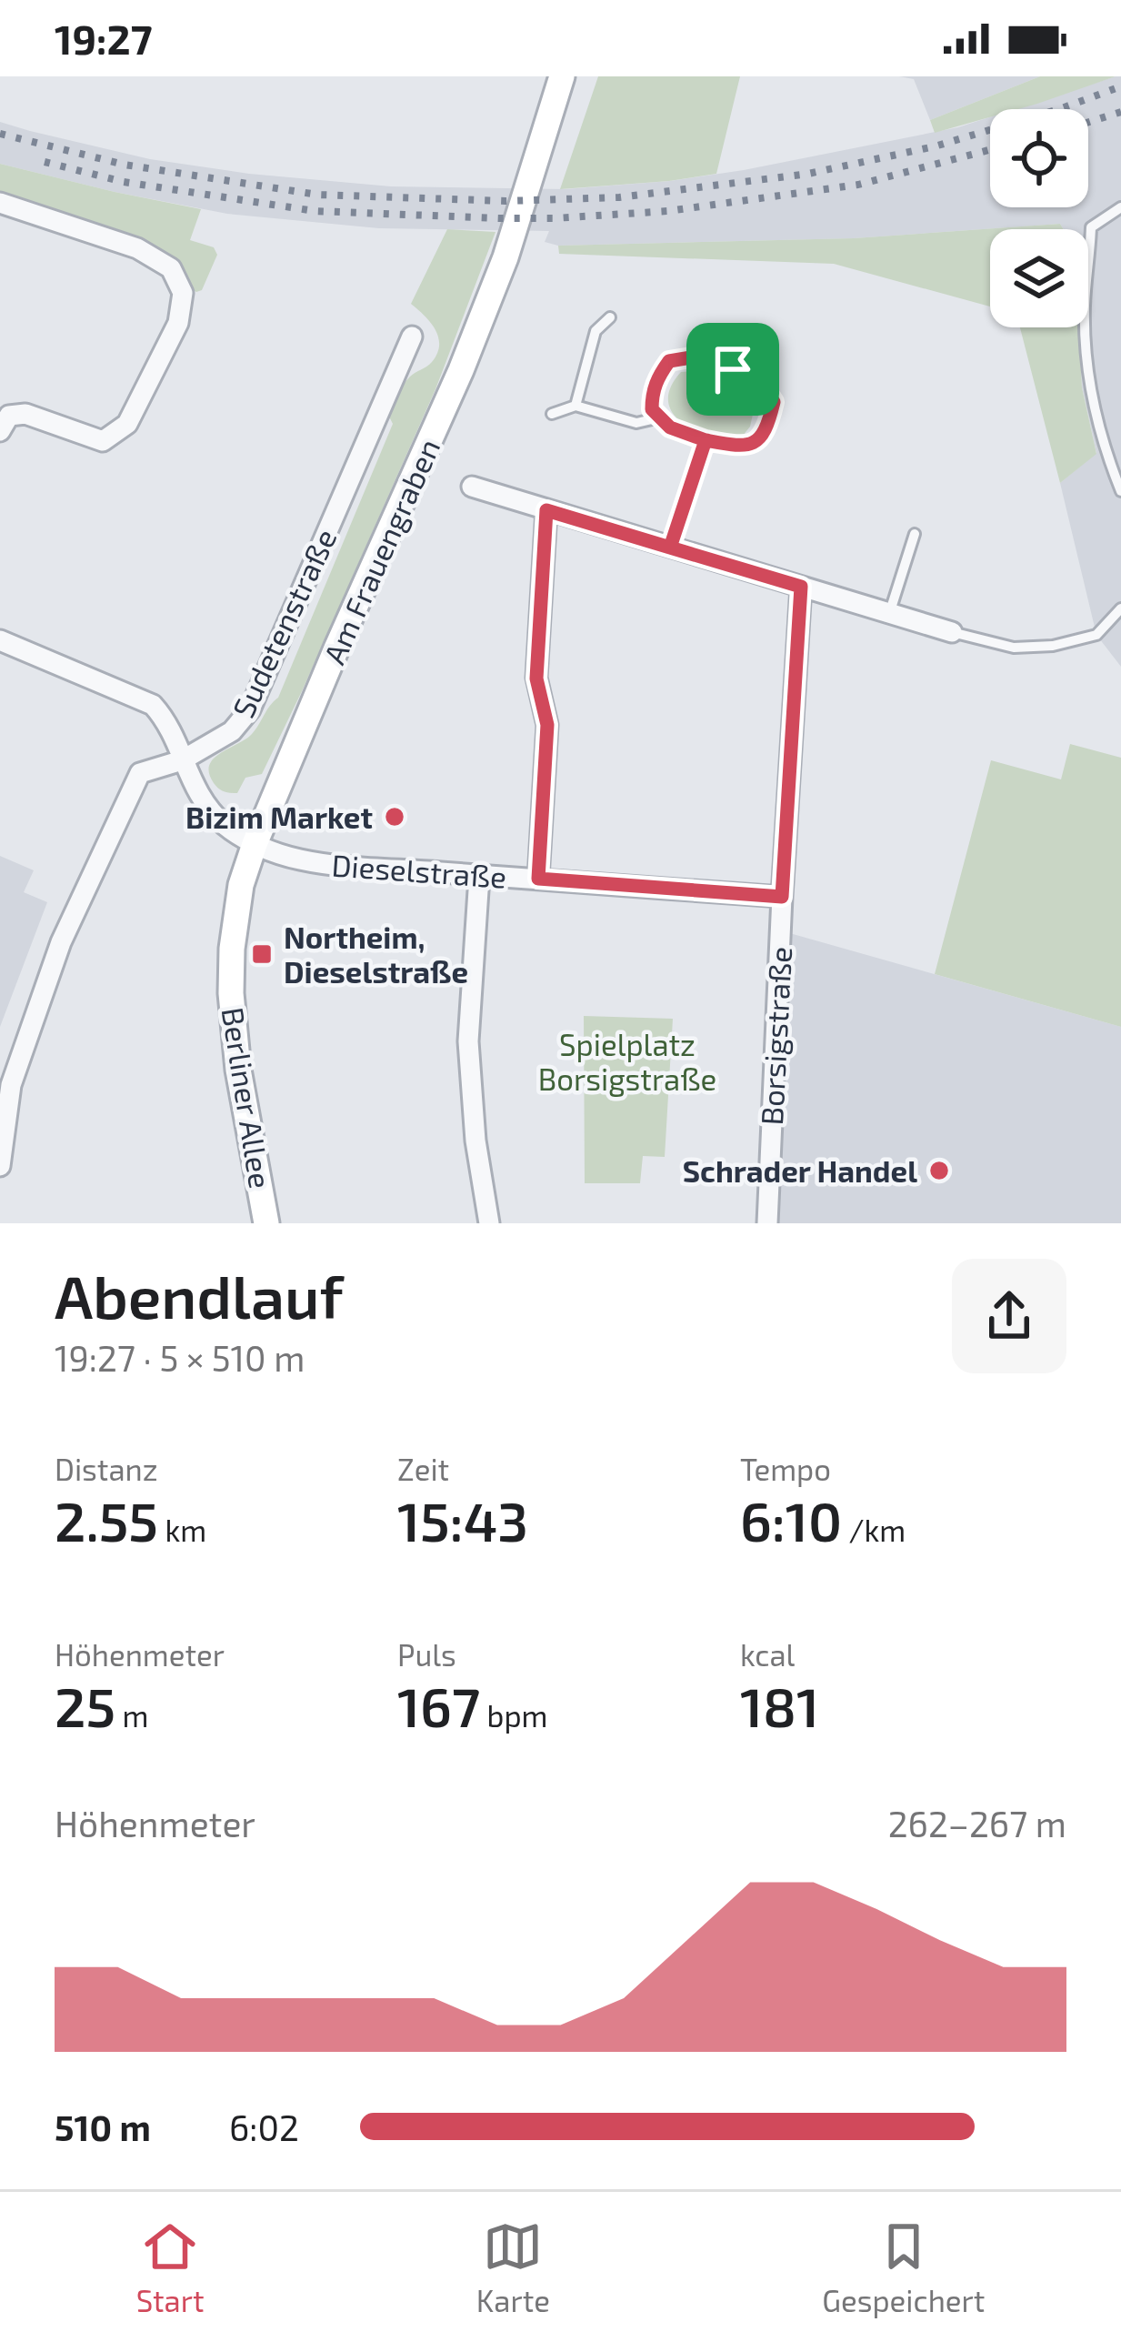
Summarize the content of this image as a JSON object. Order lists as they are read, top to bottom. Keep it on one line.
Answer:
{"streets":{"main road":["Am Frauengraben","Berliner Allee"],"street":["Sudetenstraße","Dieselstraße","Borsigstraße"]},"crossings":[["Am Frauengraben","Dieselstraße"],["Am Frauengraben","Berliner Allee"],["Sudetenstraße","Dieselstraße"],["Dieselstraße","Borsigstraße"],["Dieselstraße","Berliner Allee"]],"parks":["Spielplatz Borsigstraße"],"places":{"other":["Bizim Market","Schrader Handel"],"transit":["Northeim, Dieselstraße"]},"page":{"status":"19:27","heading":["Abendlauf","19:27 · 5 × 510 m"],"stats":[["Distanz","2.55 km"],["Zeit","15:43"],["Tempo","6:10 /km"],["Höhenmeter","25 m"],["Puls","167 bpm"],["kcal","181"]],"chart":["Höhenmeter","262–267 m"],"list":[{"name":"510 m","note":"6:02"}],"tabs":["Start","Karte","Gespeichert"]}}
